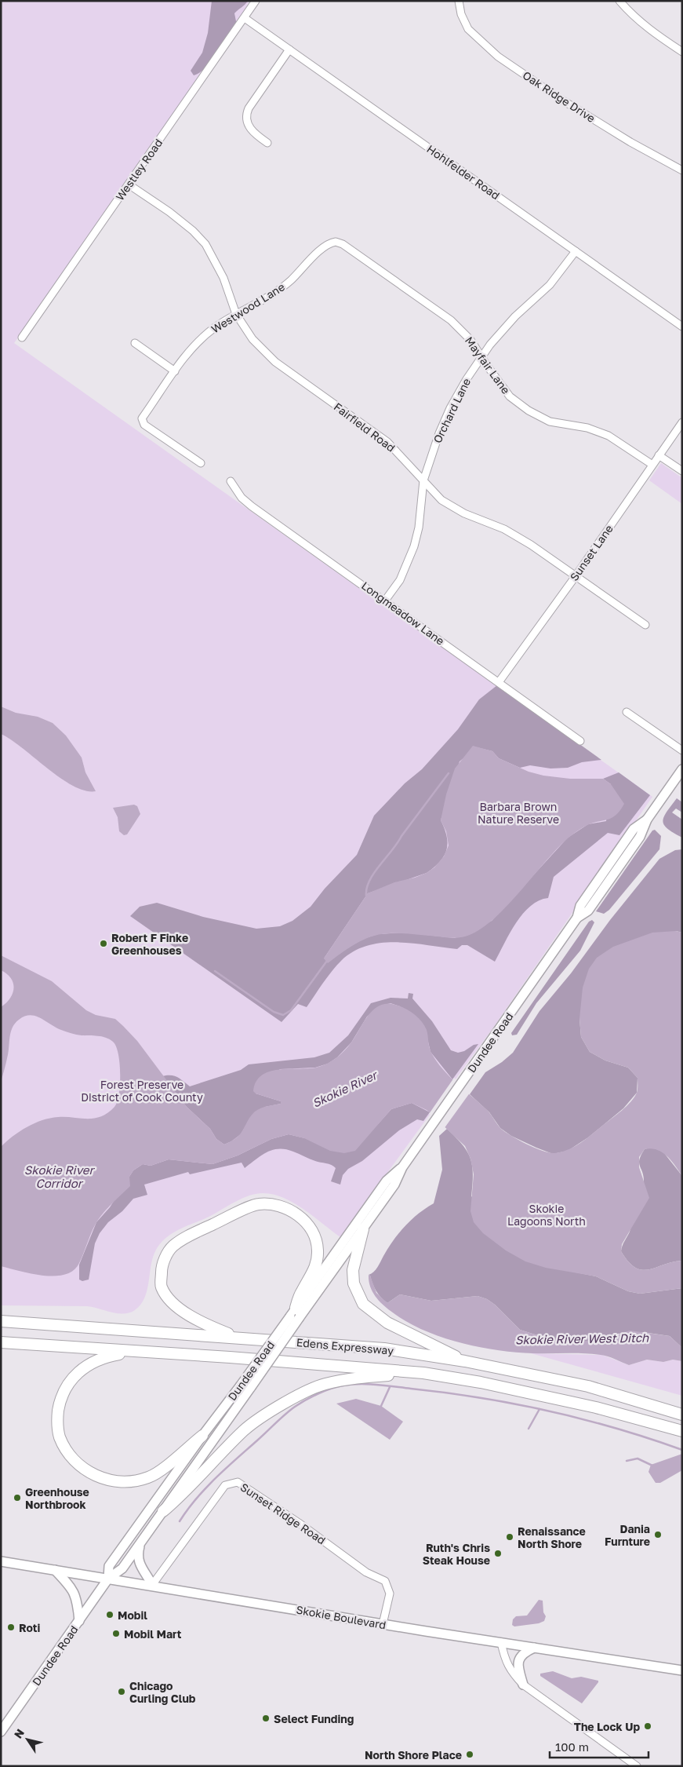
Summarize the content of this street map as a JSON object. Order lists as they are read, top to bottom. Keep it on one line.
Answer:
{"streets":{"highway":["Edens Expressway"],"main road":["Dundee Road","Skokie Boulevard"],"street":["Oak Ridge Drive","Westley Road","Hohlfelder Road","Westwood Lane","Mayfair Lane","Orchard Lane","Fairfield Road","Sunset Lane","Longmeadow Lane","Sunset Ridge Road"]},"crossings":[["Westley Road","Hohlfelder Road"],["Westley Road","Fairfield Road"],["Hohlfelder Road","Orchard Lane"],["Westwood Lane","Mayfair Lane"],["Westwood Lane","Fairfield Road"],["Mayfair Lane","Orchard Lane"],["Mayfair Lane","Sunset Lane"],["Orchard Lane","Fairfield Road"],["Orchard Lane","Longmeadow Lane"],["Fairfield Road","Sunset Lane"],["Sunset Lane","Longmeadow Lane"],["Dundee Road","Skokie Boulevard"],["Sunset Ridge Road","Skokie Boulevard"]],"water":["Skokie River","Skokie River Corridor","Skokie River West Ditch"],"parks":["Barbara Brown Nature Reserve","Forest Preserve District of Cook County","Skokie Lagoons North"],"places":["Robert F Finke Greenhouses","Greenhouse Northbrook","Dania Furnture","Renaissance North Shore","Ruth's Chris Steak House","Mobil","Roti","Mobil Mart","Chicago Curling Club","Select Funding","The Lock Up","North Shore Place"],"scale_bar":"100 m","north":"top left"}
